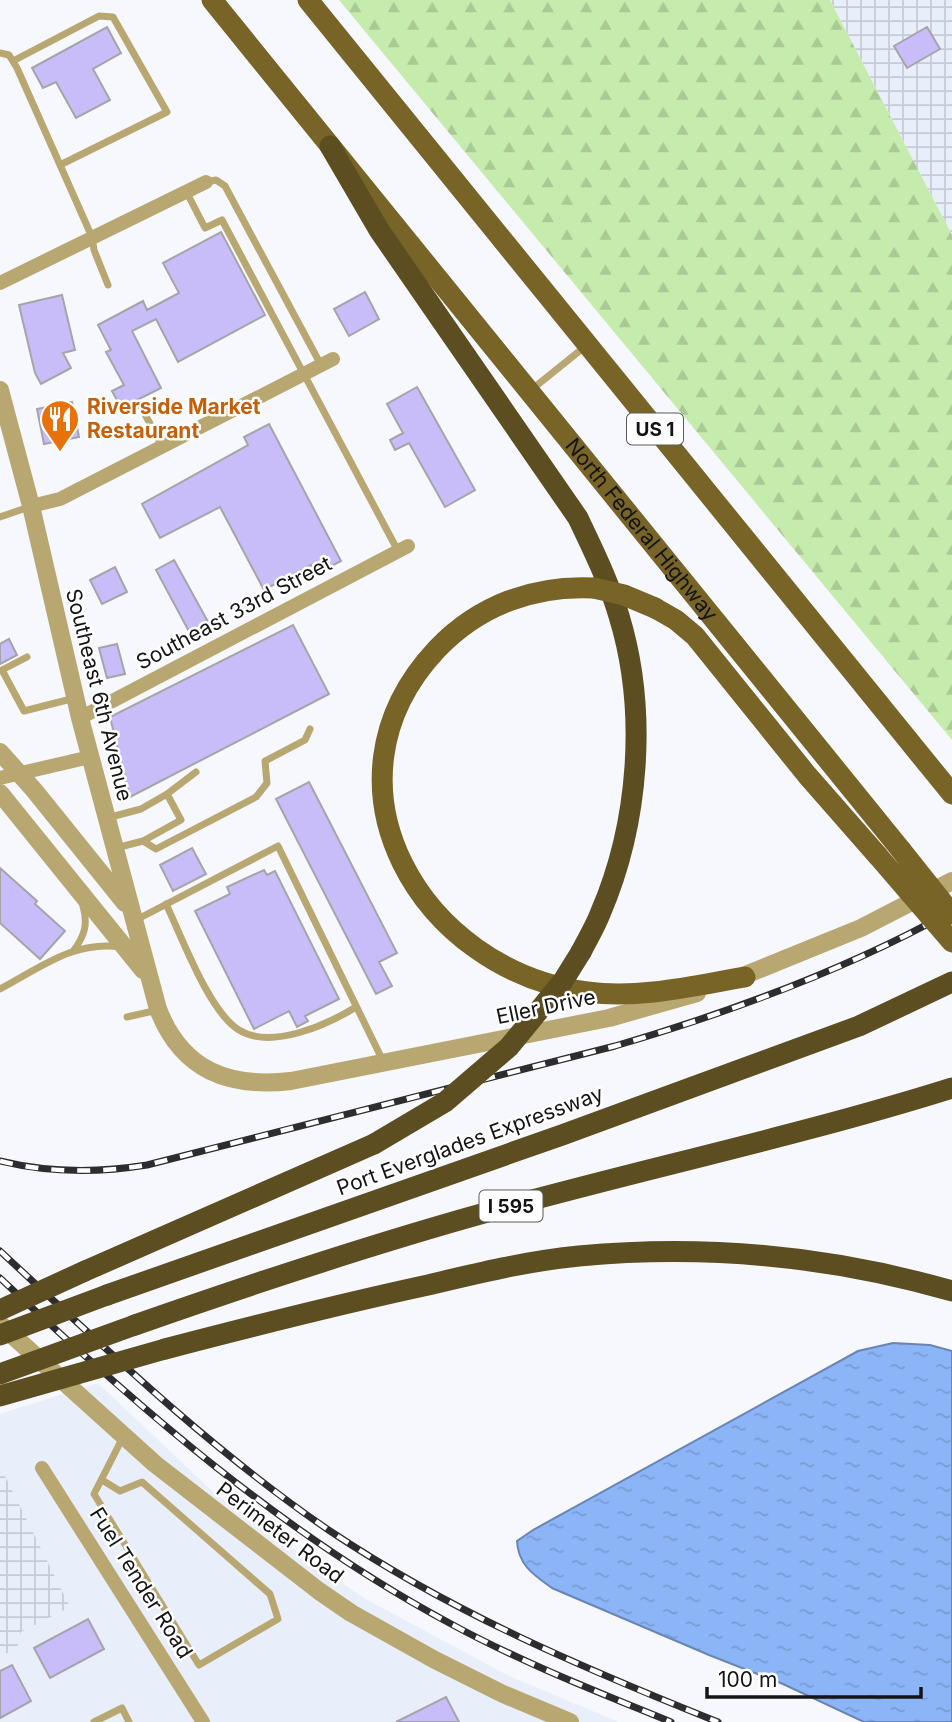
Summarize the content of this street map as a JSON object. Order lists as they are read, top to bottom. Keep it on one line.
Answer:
{"streets":{"highway":["Port Everglades Expressway","I 595"],"main road":["US 1","North Federal Highway"],"street":["Southeast 33rd Street","Southeast 6th Avenue","Eller Drive","Perimeter Road","Fuel Tender Road"]},"crossings":[["Southeast 33rd Street","Southeast 6th Avenue"],["Southeast 6th Avenue","Eller Drive"]],"places":{"restaurant":["Riverside Market Restaurant"]},"scale_bar":"100 m"}
